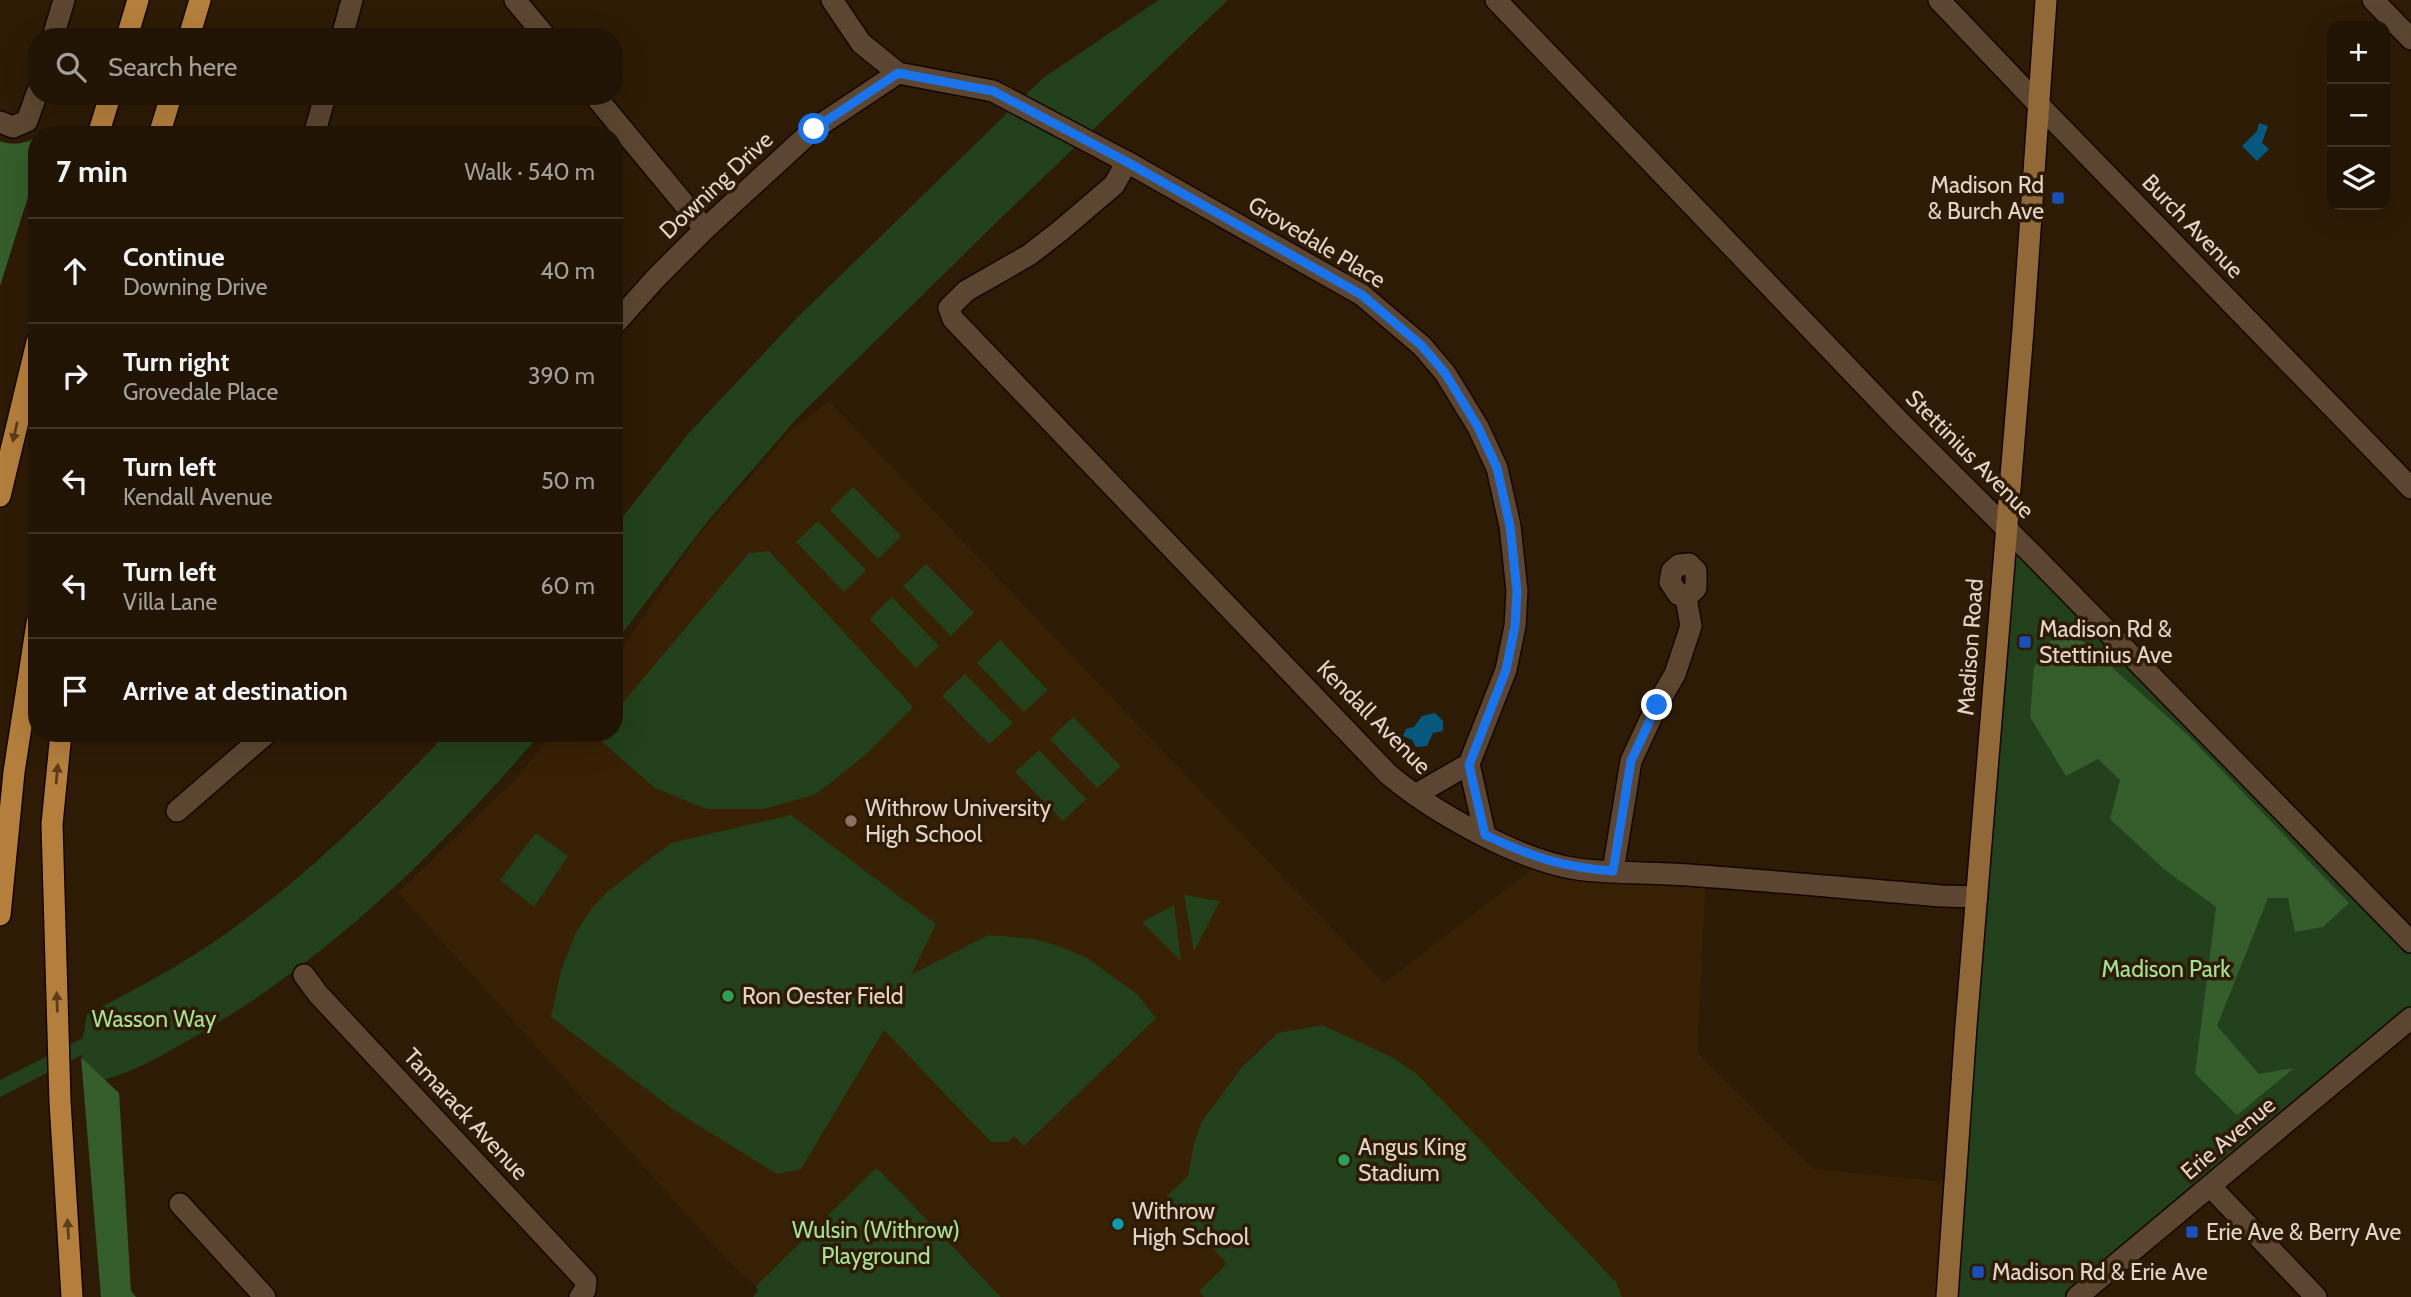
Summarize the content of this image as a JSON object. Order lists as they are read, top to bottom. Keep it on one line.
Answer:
{"streets":{"main road":["Madison Road"],"street":["Downing Drive","Burch Avenue","Grovedale Place","Stettinius Avenue","Kendall Avenue","Tamarack Avenue","Erie Avenue"]},"crossings":[["Downing Drive","Grovedale Place"],["Burch Avenue","Madison Road"],["Grovedale Place","Kendall Avenue"],["Stettinius Avenue","Madison Road"],["Madison Road","Kendall Avenue"]],"parks":["Madison Park","Wasson Way","Wulsin (Withrow) Playground"],"places":{"transit":["Madison Rd & Burch Ave","Madison Rd & Stettinius Ave","Erie Ave & Berry Ave","Madison Rd & Erie Ave"],"other":["Withrow University High School","Ron Oester Field","Angus King Stadium","Withrow High School"]},"page":{"map_buttons":["+","−"],"search":"Search here","heading":["7 min","Walk · 540 m"],"list":[["Continue","Downing Drive","40 m"],["Turn right","Grovedale Place","390 m"],["Turn left","Kendall Avenue","50 m"],["Turn left","Villa Lane","60 m"],"Arrive at destination"]}}
